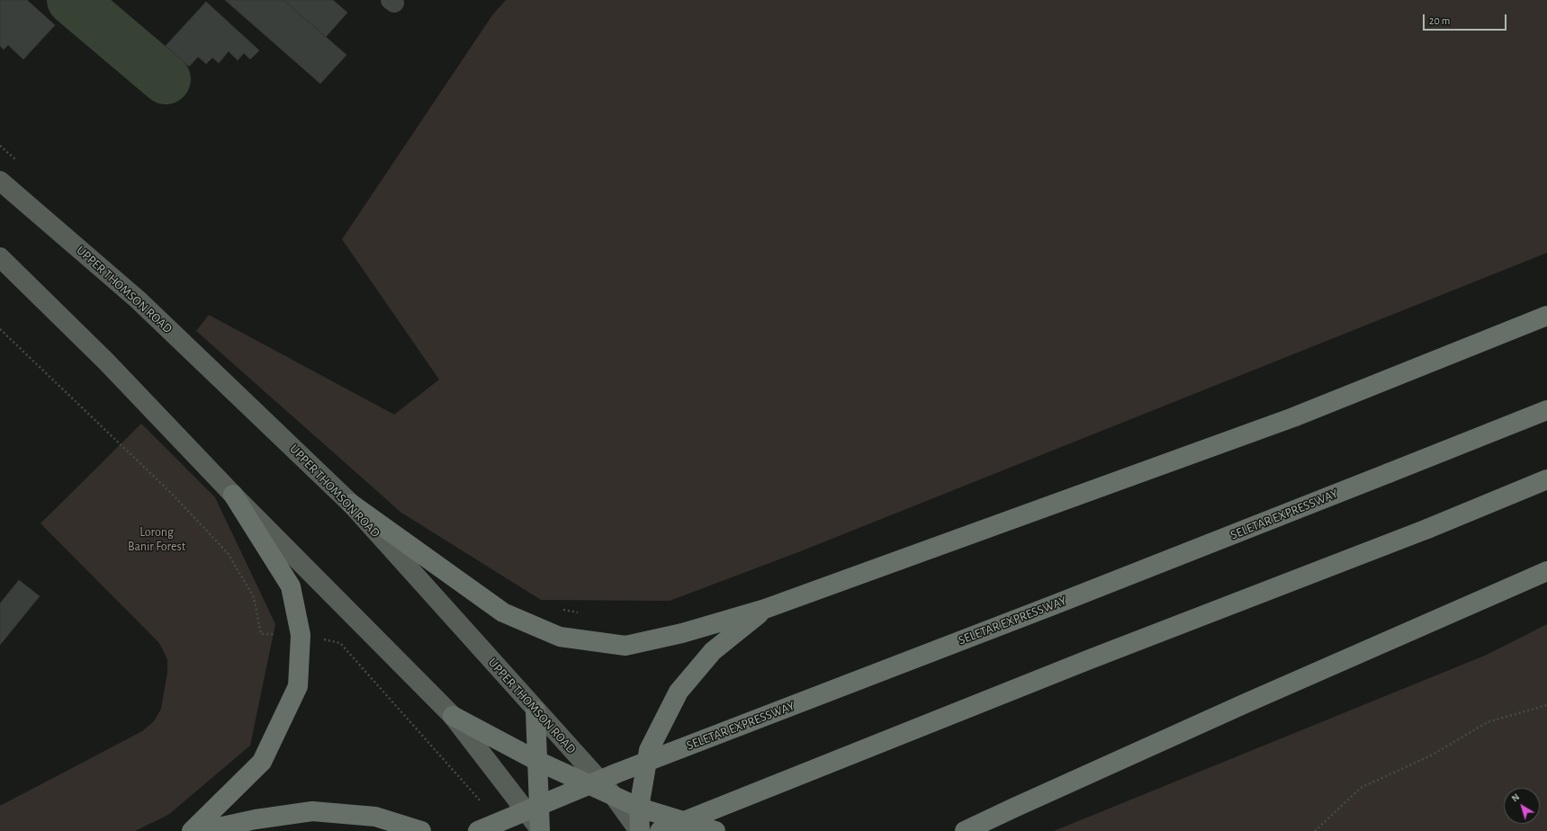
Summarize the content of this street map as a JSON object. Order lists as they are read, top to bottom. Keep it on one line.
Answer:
{"streets":{"highway":["SELETAR EXPRESSWAY"],"main road":["UPPER THOMSON ROAD"]},"parks":["Lorong Banir Forest"],"scale_bar":"20 m","north":"top left"}
